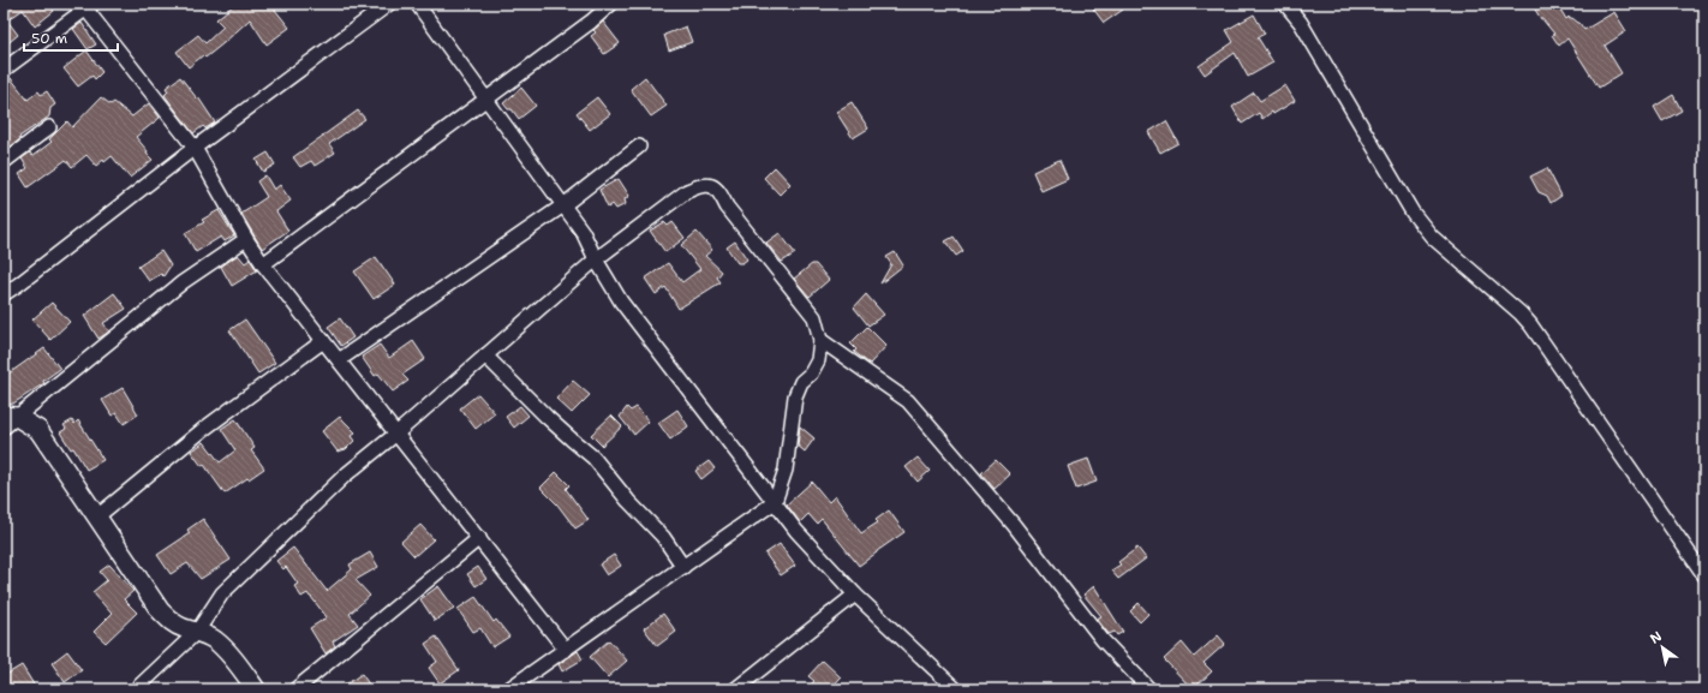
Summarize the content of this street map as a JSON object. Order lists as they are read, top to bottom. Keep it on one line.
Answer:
{"scale_bar":"50 m","north":"top left"}
